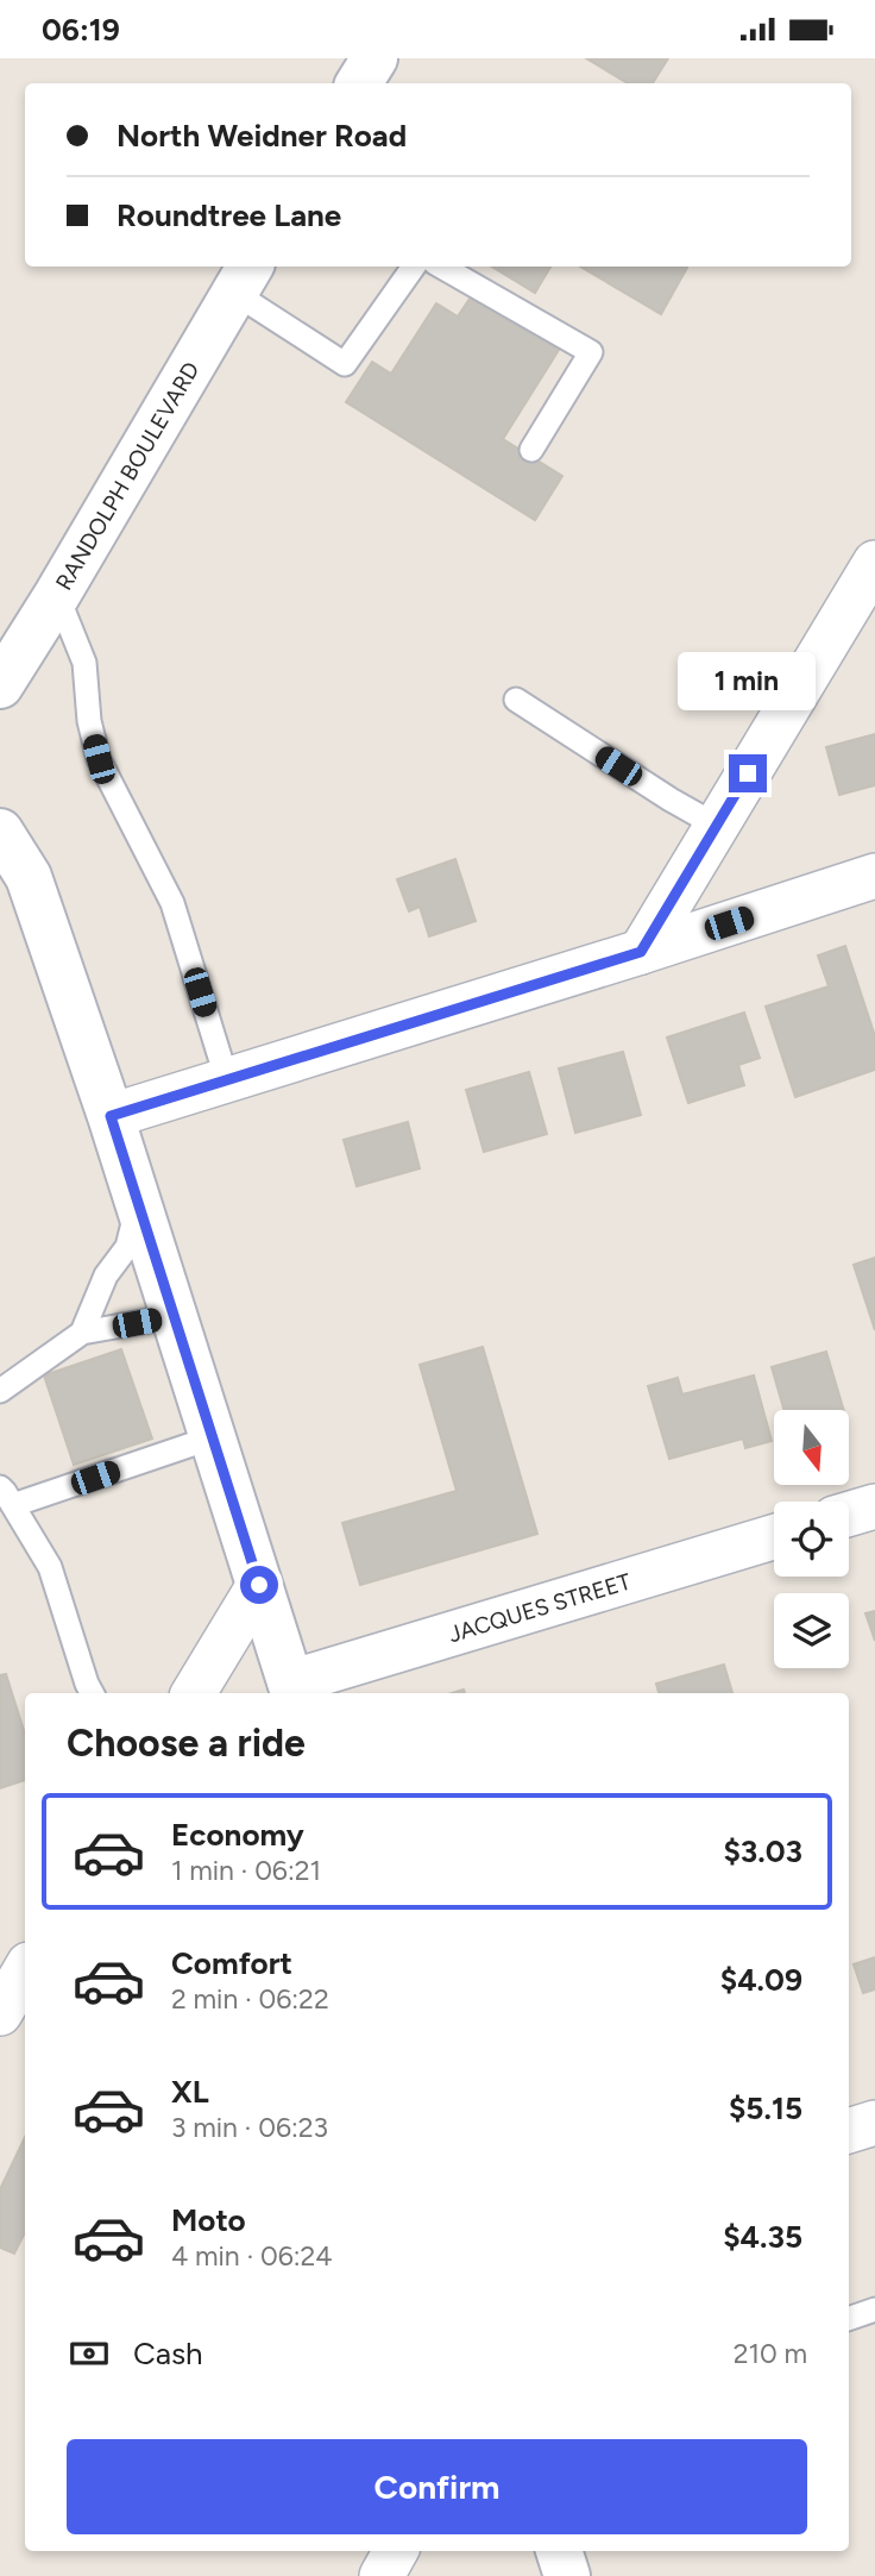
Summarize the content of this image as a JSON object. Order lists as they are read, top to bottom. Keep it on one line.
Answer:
{"streets":{"main road":["RANDOLPH BOULEVARD"],"street":["JACQUES STREET"]},"north":"bottom","page":{"status":"06:19","banner":["North Weidner Road","Roundtree Lane"],"bubble":"1 min","heading":"Choose a ride","list":[{"name":"Economy","note":"1 min · 06:21","value":"$3.03"},{"name":"Comfort","note":"2 min · 06:22","value":"$4.09"},{"name":"XL","note":"3 min · 06:23","value":"$5.15"},{"name":"Moto","note":"4 min · 06:24","value":"$4.35"}],"pay":["Cash","210 m"],"buttons":"Confirm"}}
